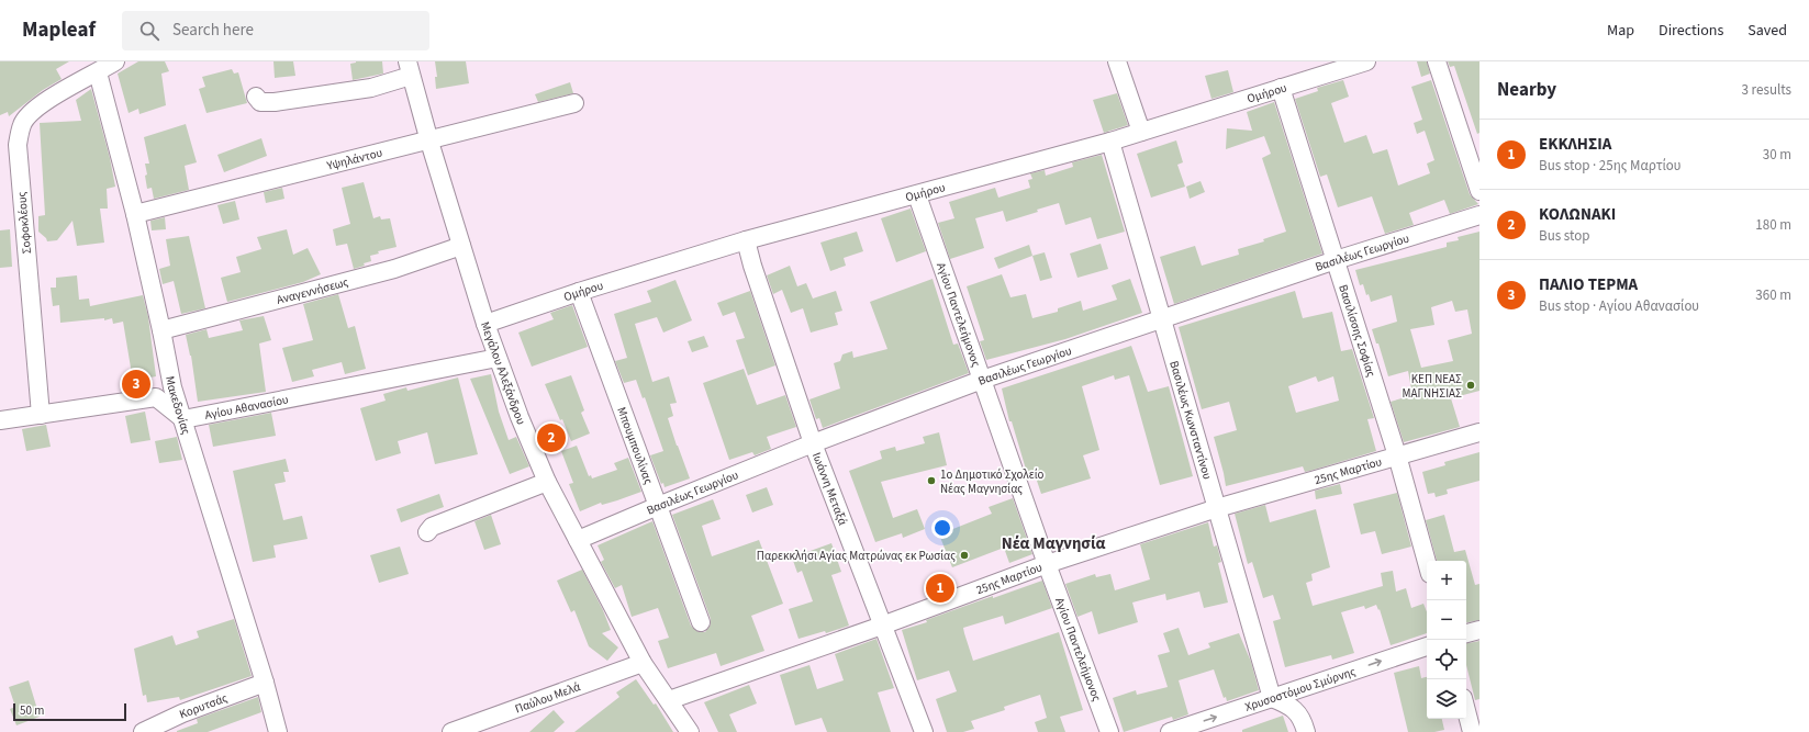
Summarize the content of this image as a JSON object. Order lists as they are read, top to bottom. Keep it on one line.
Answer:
{"streets":{"street":["Ομήρου","Υψηλάντου","Σοφοκλέους","Βασιλέως Γεωργίου","Αναγεννήσεως","Αγίου Παντελεήμονος","Βασιλίσσης Σοφίας","Μεγάλου Αλεξάνδρου","Μακεδονίας","Αγίου Αθανασίου","Βασιλέως Κωνσταντίνου","Μπουμπουλίνας","25ης Μαρτίου","Ιωάννη Μεταξά","Χρυσοστόμου Σμύρνης","Παύλου Μελά","Κορυτσάς"]},"crossings":[["Ομήρου","Αγίου Παντελεήμονος"],["Ομήρου","Βασιλίσσης Σοφίας"],["Ομήρου","Μεγάλου Αλεξάνδρου"],["Ομήρου","Βασιλέως Κωνσταντίνου"],["Ομήρου","Μπουμπουλίνας"],["Ομήρου","Ιωάννη Μεταξά"],["Υψηλάντου","Μεγάλου Αλεξάνδρου"],["Υψηλάντου","Μακεδονίας"],["Σοφοκλέους","Μακεδονίας"],["Βασιλέως Γεωργίου","Αγίου Παντελεήμονος"],["Βασιλέως Γεωργίου","Βασιλίσσης Σοφίας"],["Βασιλέως Γεωργίου","Μεγάλου Αλεξάνδρου"],["Βασιλέως Γεωργίου","Βασιλέως Κωνσταντίνου"],["Βασιλέως Γεωργίου","Μπουμπουλίνας"],["Βασιλέως Γεωργίου","Ιωάννη Μεταξά"],["Αναγεννήσεως","Μεγάλου Αλεξάνδρου"],["Αναγεννήσεως","Μακεδονίας"],["Αγίου Παντελεήμονος","25ης Μαρτίου"],["Βασιλίσσης Σοφίας","25ης Μαρτίου"],["Μεγάλου Αλεξάνδρου","Αγίου Αθανασίου"],["Μεγάλου Αλεξάνδρου","25ης Μαρτίου"],["Μεγάλου Αλεξάνδρου","Παύλου Μελά"],["Μακεδονίας","Αγίου Αθανασίου"],["Μακεδονίας","Κορυτσάς"],["Βασιλέως Κωνσταντίνου","25ης Μαρτίου"],["Βασιλέως Κωνσταντίνου","Χρυσοστόμου Σμύρνης"],["25ης Μαρτίου","Ιωάννη Μεταξά"]],"one_way":["Χρυσοστόμου Σμύρνης"],"districts":["Νέα Μαγνησία"],"places":["ΚΕΠ ΝΕΑΣ ΜΑΓΝΗΣΙΑΣ","1ο Δημοτικό Σχολείο Νέας Μαγνησίας","Παρεκκλήσι Αγίας Ματρώνας εκ Ρωσίας"],"scale_bar":"50 m","page":{"header":"Mapleaf","search":"Search here","nav":["Map","Directions","Saved"],"heading":["Nearby","3 results"],"list":[{"mark":"1","name":"ΕΚΚΛΗΣΙΑ","note":"Bus stop · 25ης Μαρτίου","value":"30 m"},{"mark":"2","name":"ΚΟΛΩΝΑΚΙ","note":"Bus stop","value":"180 m"},{"mark":"3","name":"ΠΑΛΙΟ ΤΕΡΜΑ","note":"Bus stop · Αγίου Αθανασίου","value":"360 m"}],"pins":["3","2","1"],"map_buttons":["+","−"],"scale":"50 m"}}
